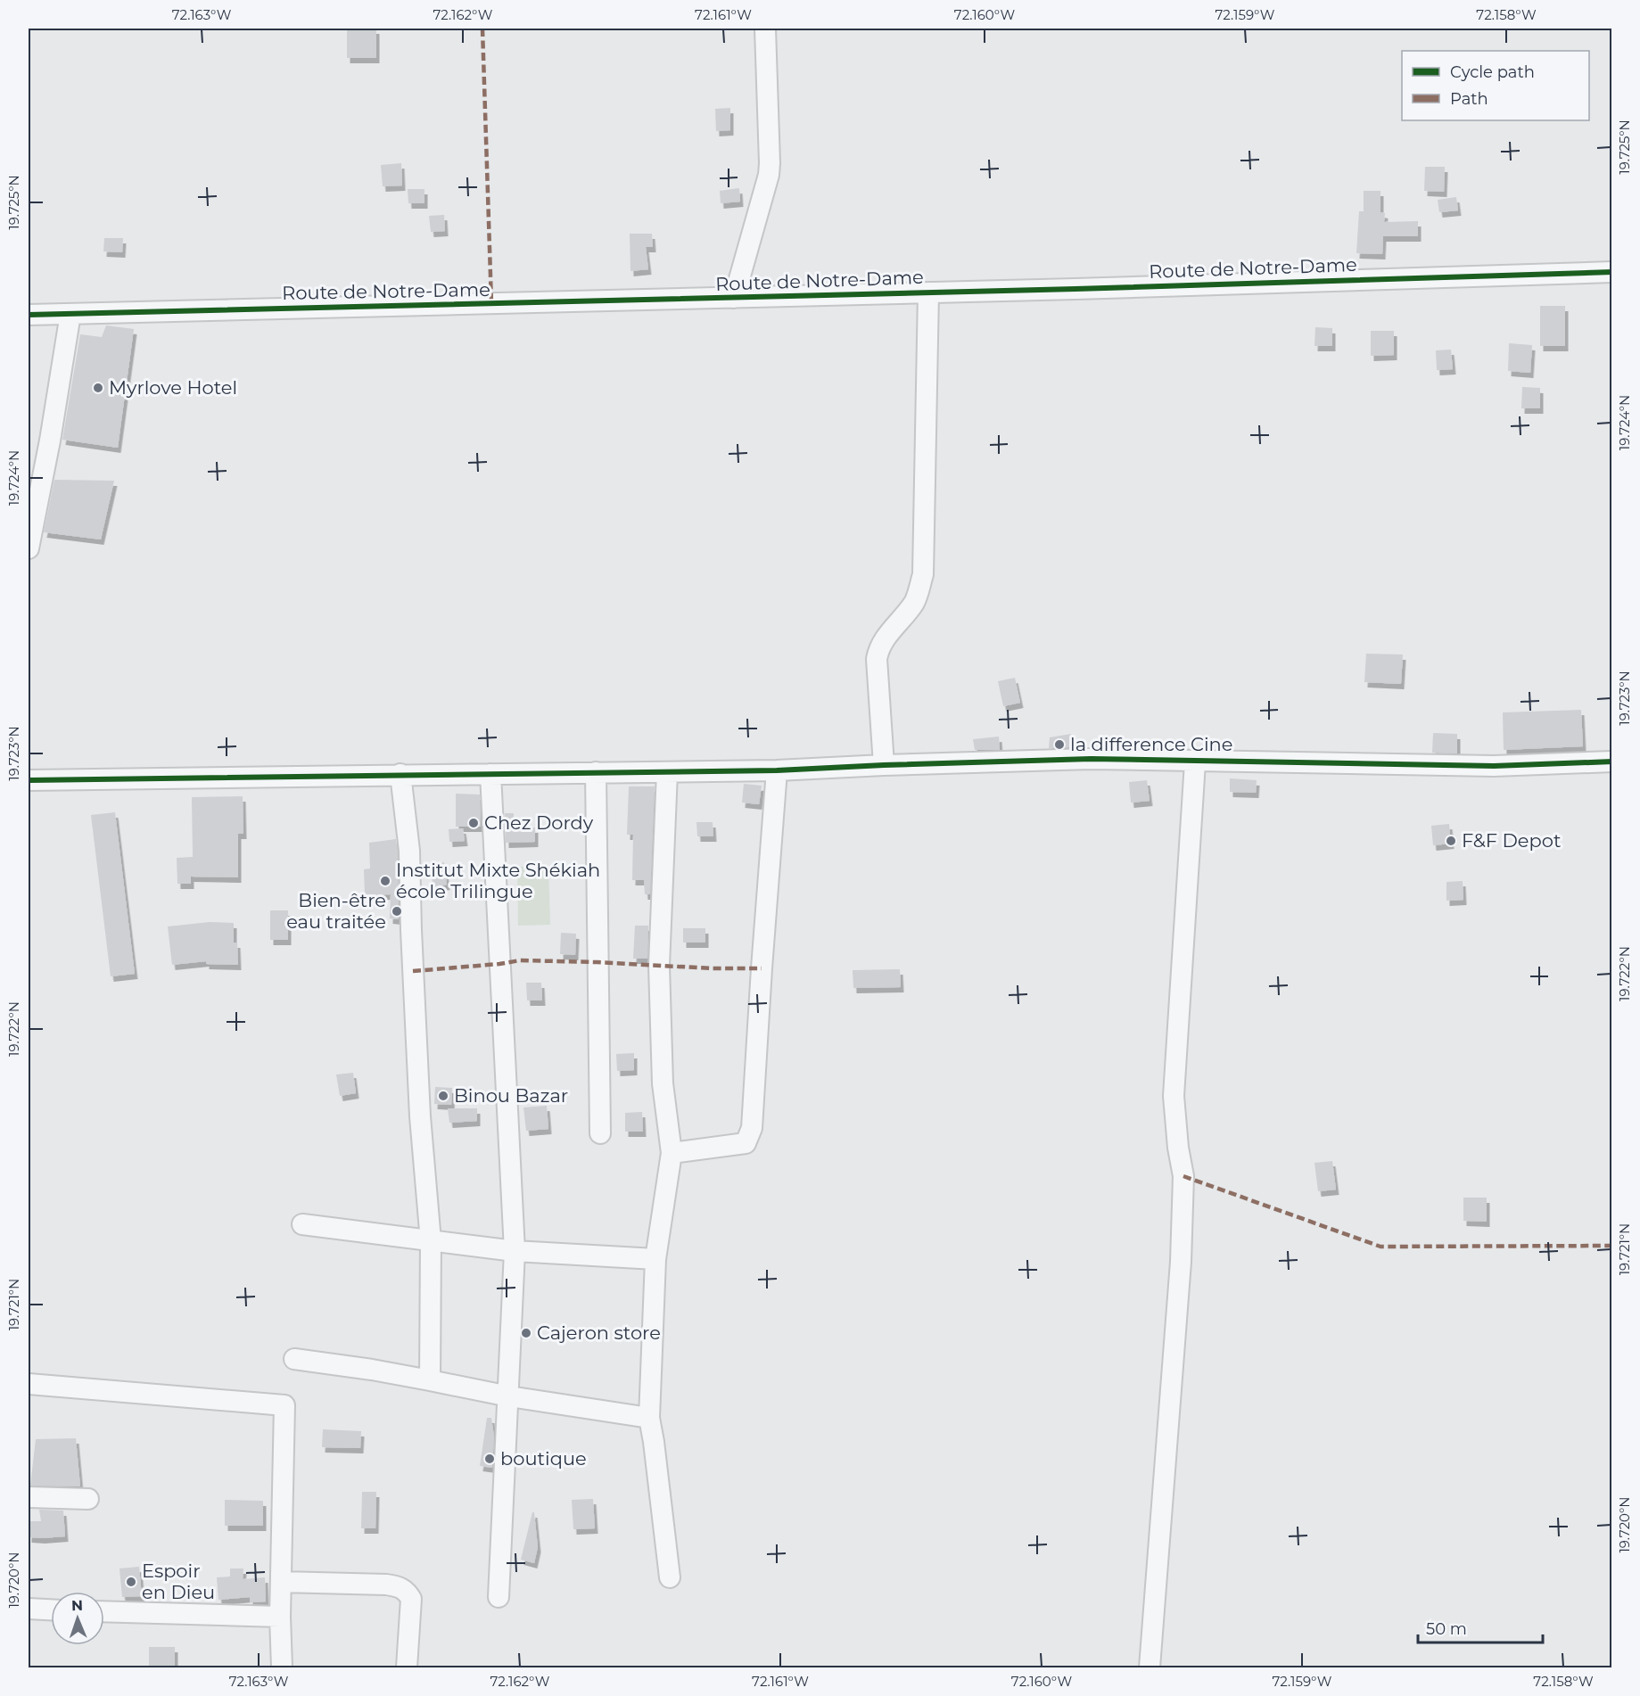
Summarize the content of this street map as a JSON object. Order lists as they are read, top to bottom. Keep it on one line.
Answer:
{"streets":{"street":["Route de Notre-Dame"]},"places":["Myrlove Hotel","la difference Cine","Chez Dordy","F&F Depot","Institut Mixte Shékiah école Trilingue","Bien-être eau traitée","Binou Bazar","Cajeron store","boutique","Espoir en Dieu"],"legend":["Cycle path","Path"],"scale_bar":"50 m","north":"top","coordinates":["72.163°W","72.162°W","72.161°W","72.160°W","72.159°W","72.158°W","19.725°N","19.724°N","19.723°N","19.722°N","19.721°N","19.720°N"]}
